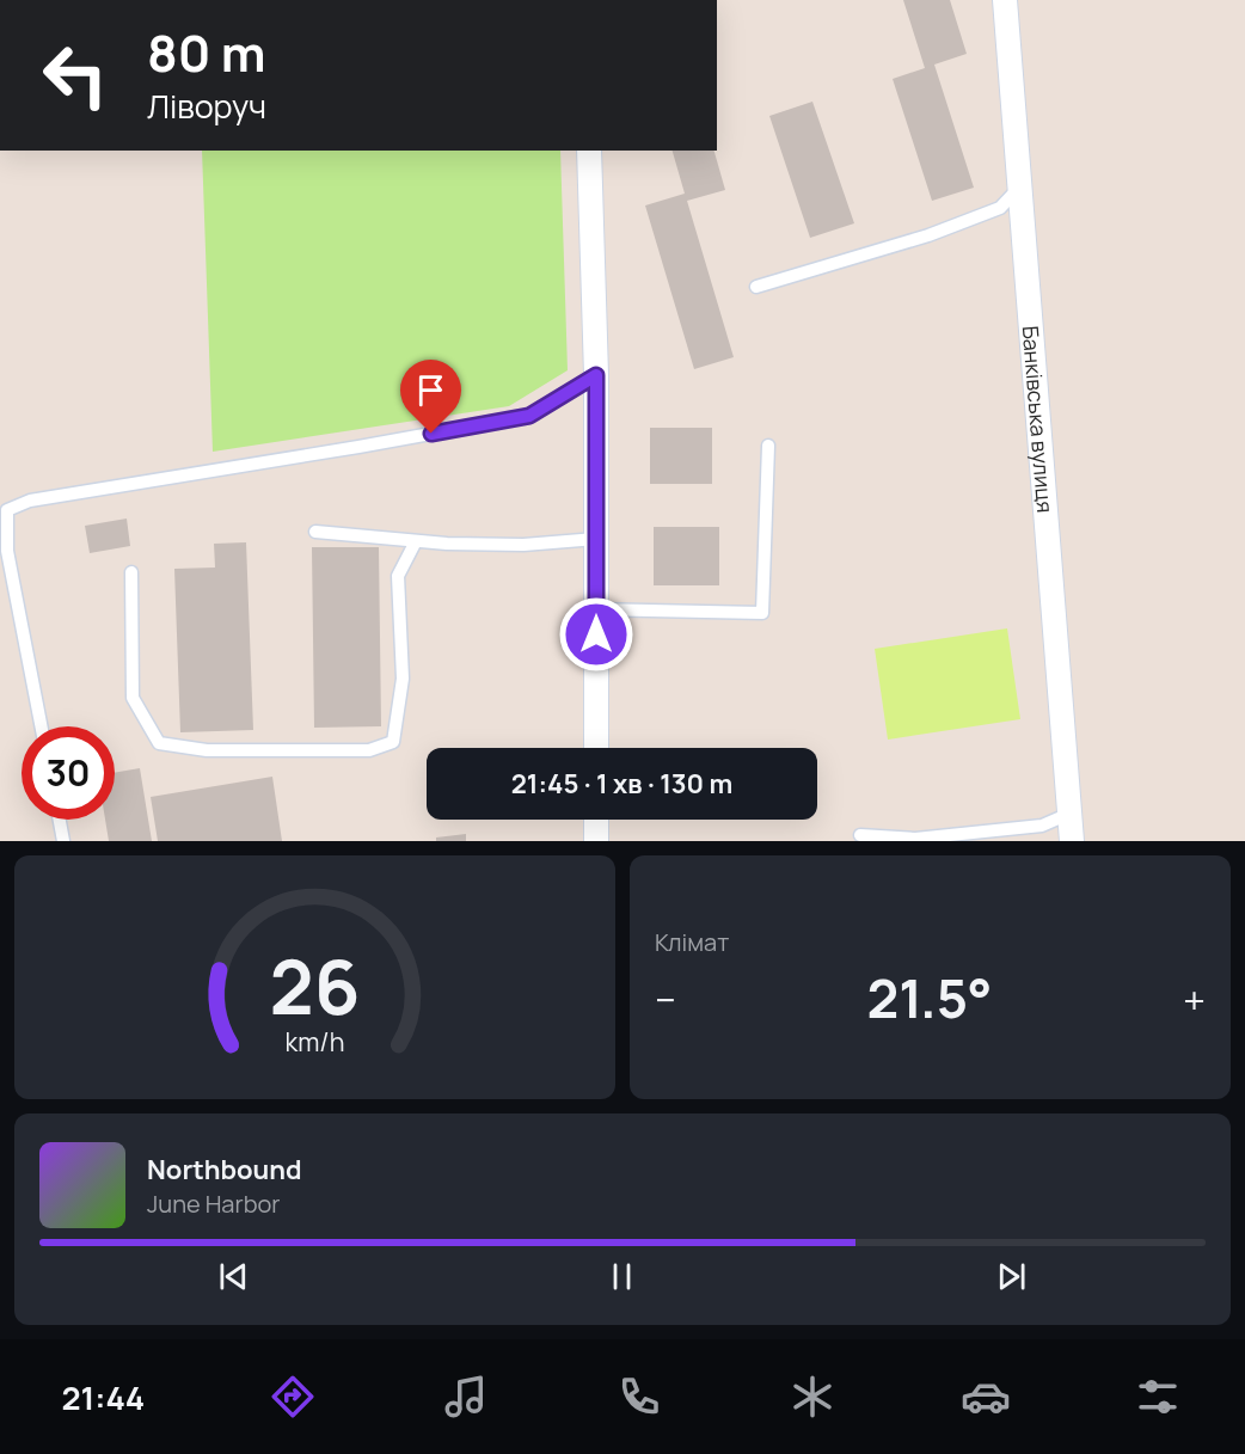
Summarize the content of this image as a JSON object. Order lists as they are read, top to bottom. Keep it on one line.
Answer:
{"streets":{"street":["Банківська вулиця"]},"page":{"turn":["80 m","Ліворуч"],"limit":"30","trip":"21:45 · 1 хв · 130 m","tile":"Клімат","heat":["−","21.5°","+"],"song":["Northbound","June Harbor"],"tabs":"21:44","gauge":["26","km/h"]}}
